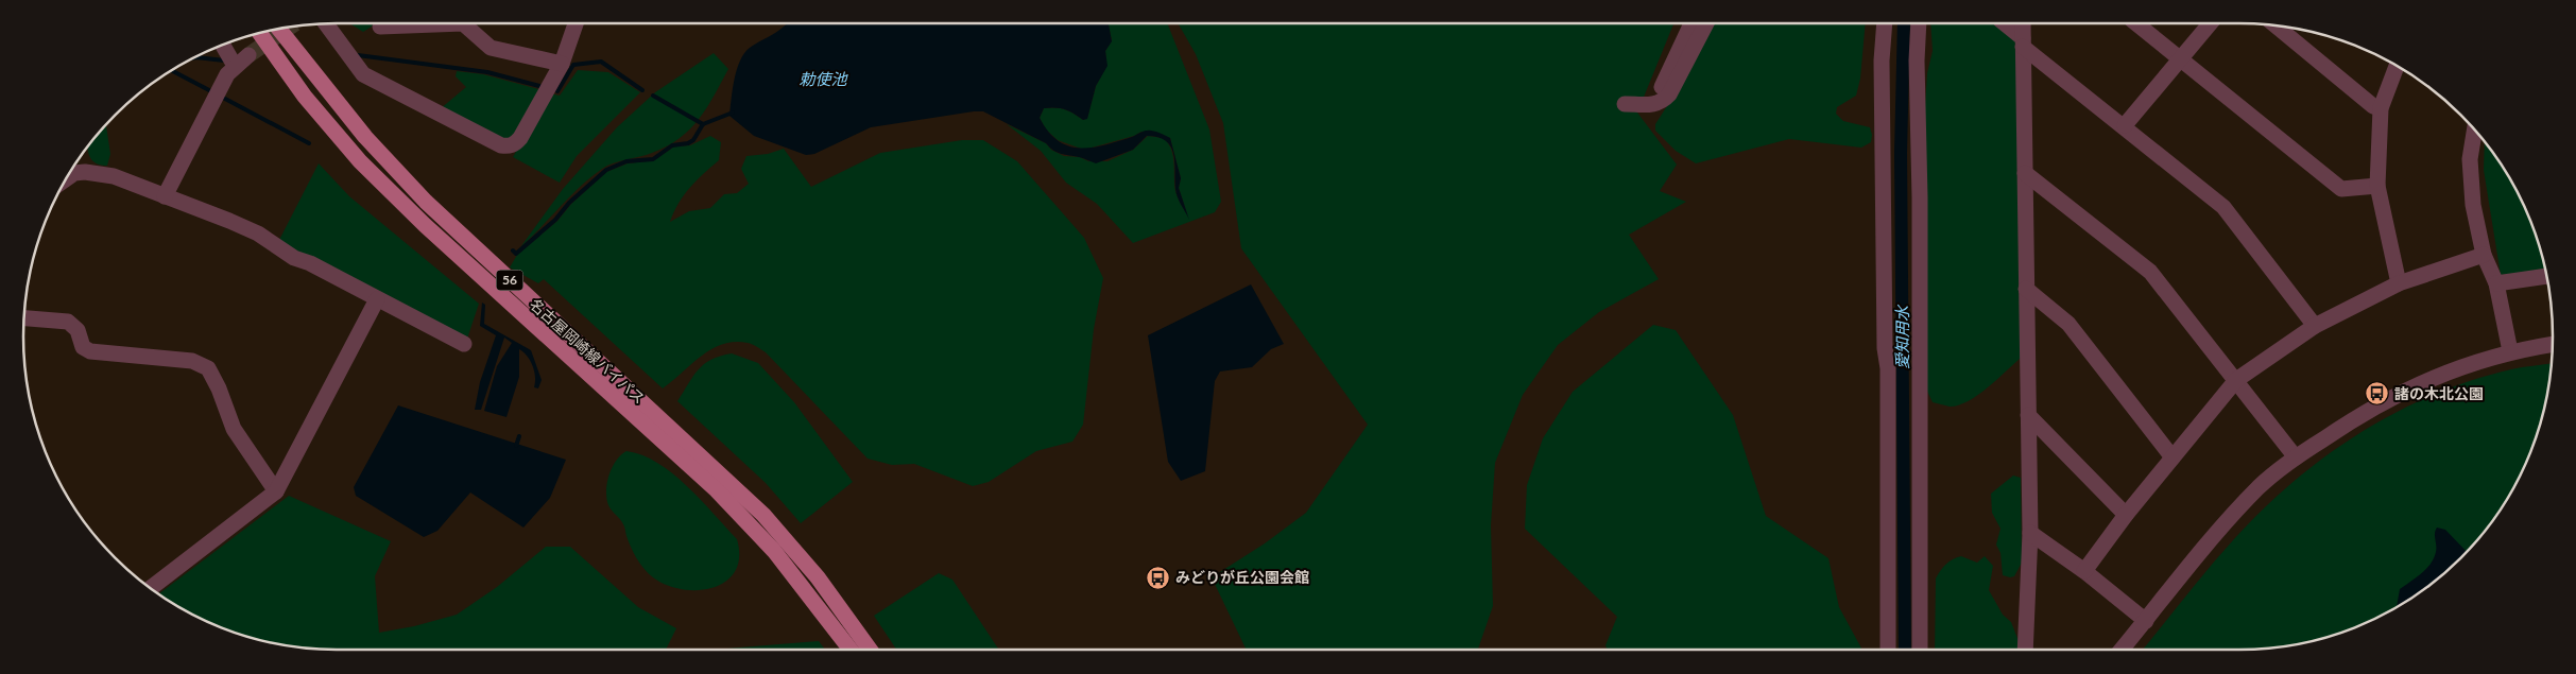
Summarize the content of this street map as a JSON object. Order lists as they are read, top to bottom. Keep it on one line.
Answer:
{"streets":{"main road":["56","名古屋岡崎線バイパス"]},"water":["勅使池","愛知用水"],"places":{"bus stop":["諸の木北公園","みどりが丘公園会館"]}}
